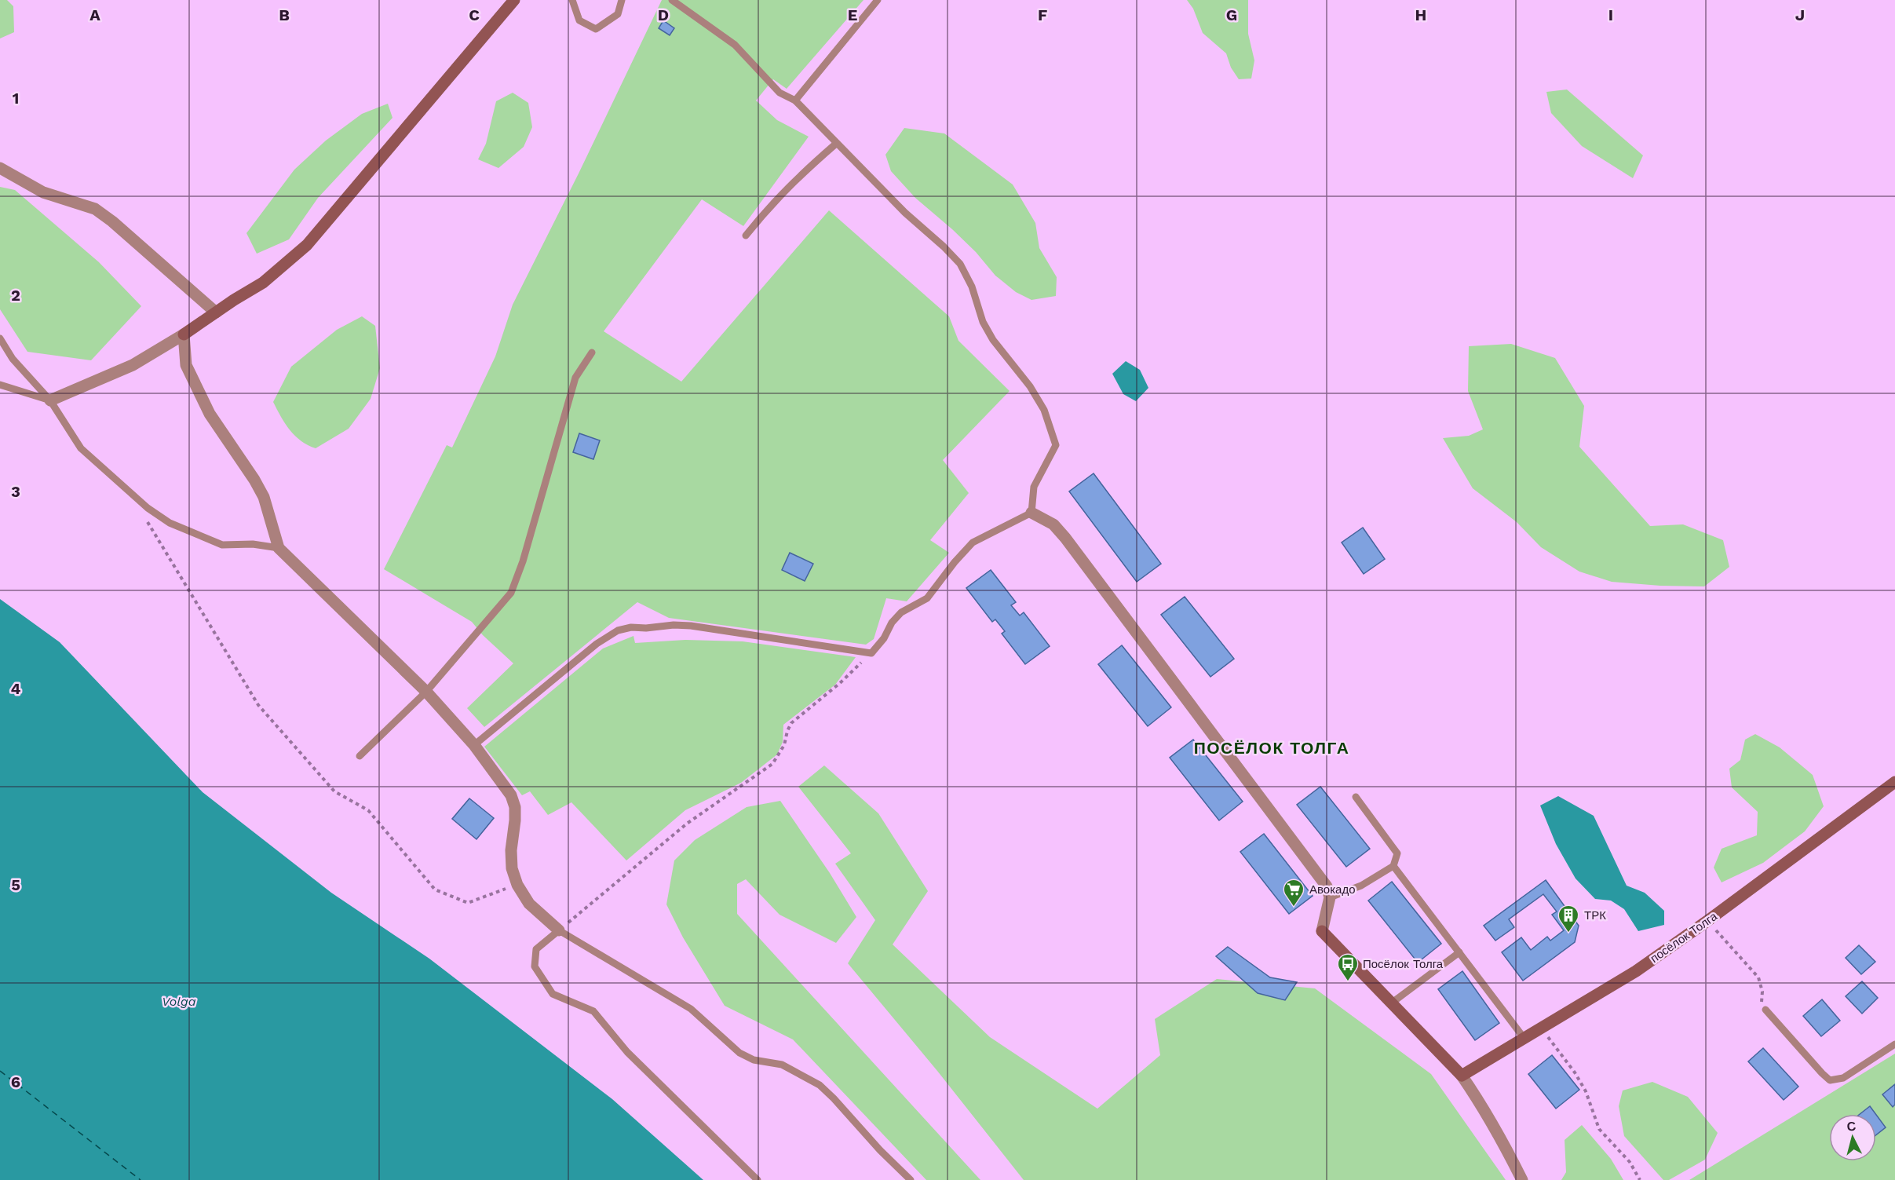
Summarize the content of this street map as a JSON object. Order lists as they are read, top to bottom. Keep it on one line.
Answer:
{"streets":{"street":["посёлок Толга"]},"districts":["ПОСЁЛОК ТОЛГА"],"water":["Volga"],"places":{"supermarket":["Авокадо"],"building":["ТРК"],"bus stop":["Посёлок Толга"]},"north":"top","grid":{"columns":["A","B","C","D","E","F","G","H","I","J"],"rows":["1","2","3","4","5","6"]}}
